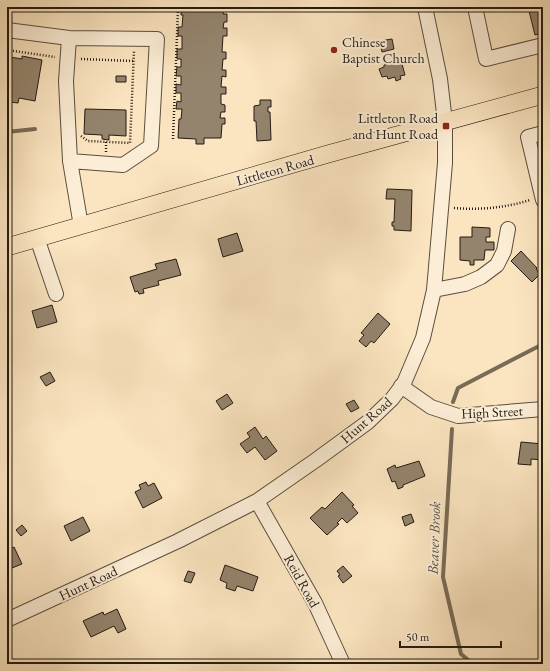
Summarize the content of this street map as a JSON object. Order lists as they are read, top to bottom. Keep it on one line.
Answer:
{"streets":{"main road":["Littleton Road"],"street":["High Street","Hunt Road","Reid Road"]},"crossings":[["Littleton Road","Hunt Road"],["High Street","Hunt Road"],["Hunt Road","Reid Road"]],"water":["Beaver Brook"],"places":{"other":["Chinese Baptist Church"],"transit":["Littleton Road and Hunt Road"]},"scale_bar":"50 m"}
